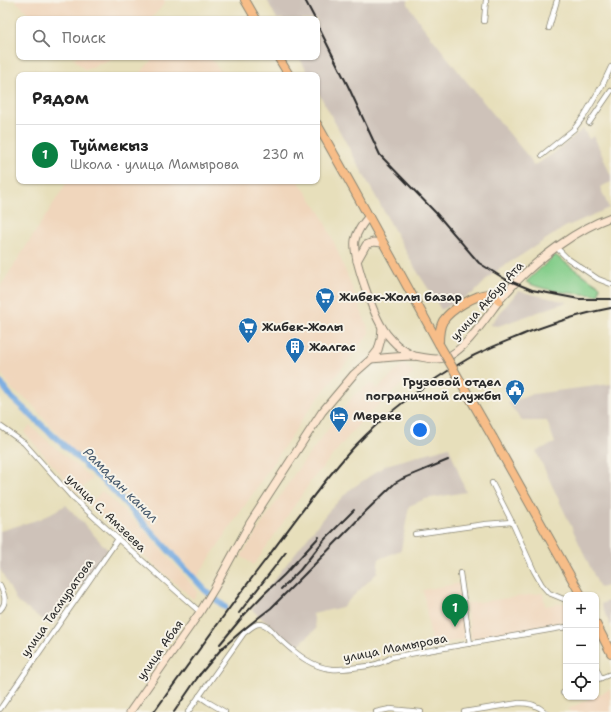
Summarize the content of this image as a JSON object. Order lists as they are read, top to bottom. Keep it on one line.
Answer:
{"streets":{"main road":["улица Акбур Ата","улица Абая"],"street":["улица С. Амзеева","улица Тасмуратова","улица Мамырова"]},"crossings":[["улица С. Амзеева","улица Тасмуратова"],["улица С. Амзеева","улица Абая"]],"water":["Рамадан канал"],"places":{"supermarket":["Жибек-Жолы базар","Жибек-Жолы"],"building":["Жалгас"],"public building":["Грузовой отдел пограничной службы"],"hotel":["Мереке"]},"page":{"search":"Поиск","heading":"Рядом","list":[{"mark":"1","name":"Туймекыз","note":"Школа · улица Мамырова","value":"230 m"}],"map_buttons":["+","−"],"pins":"1"}}
